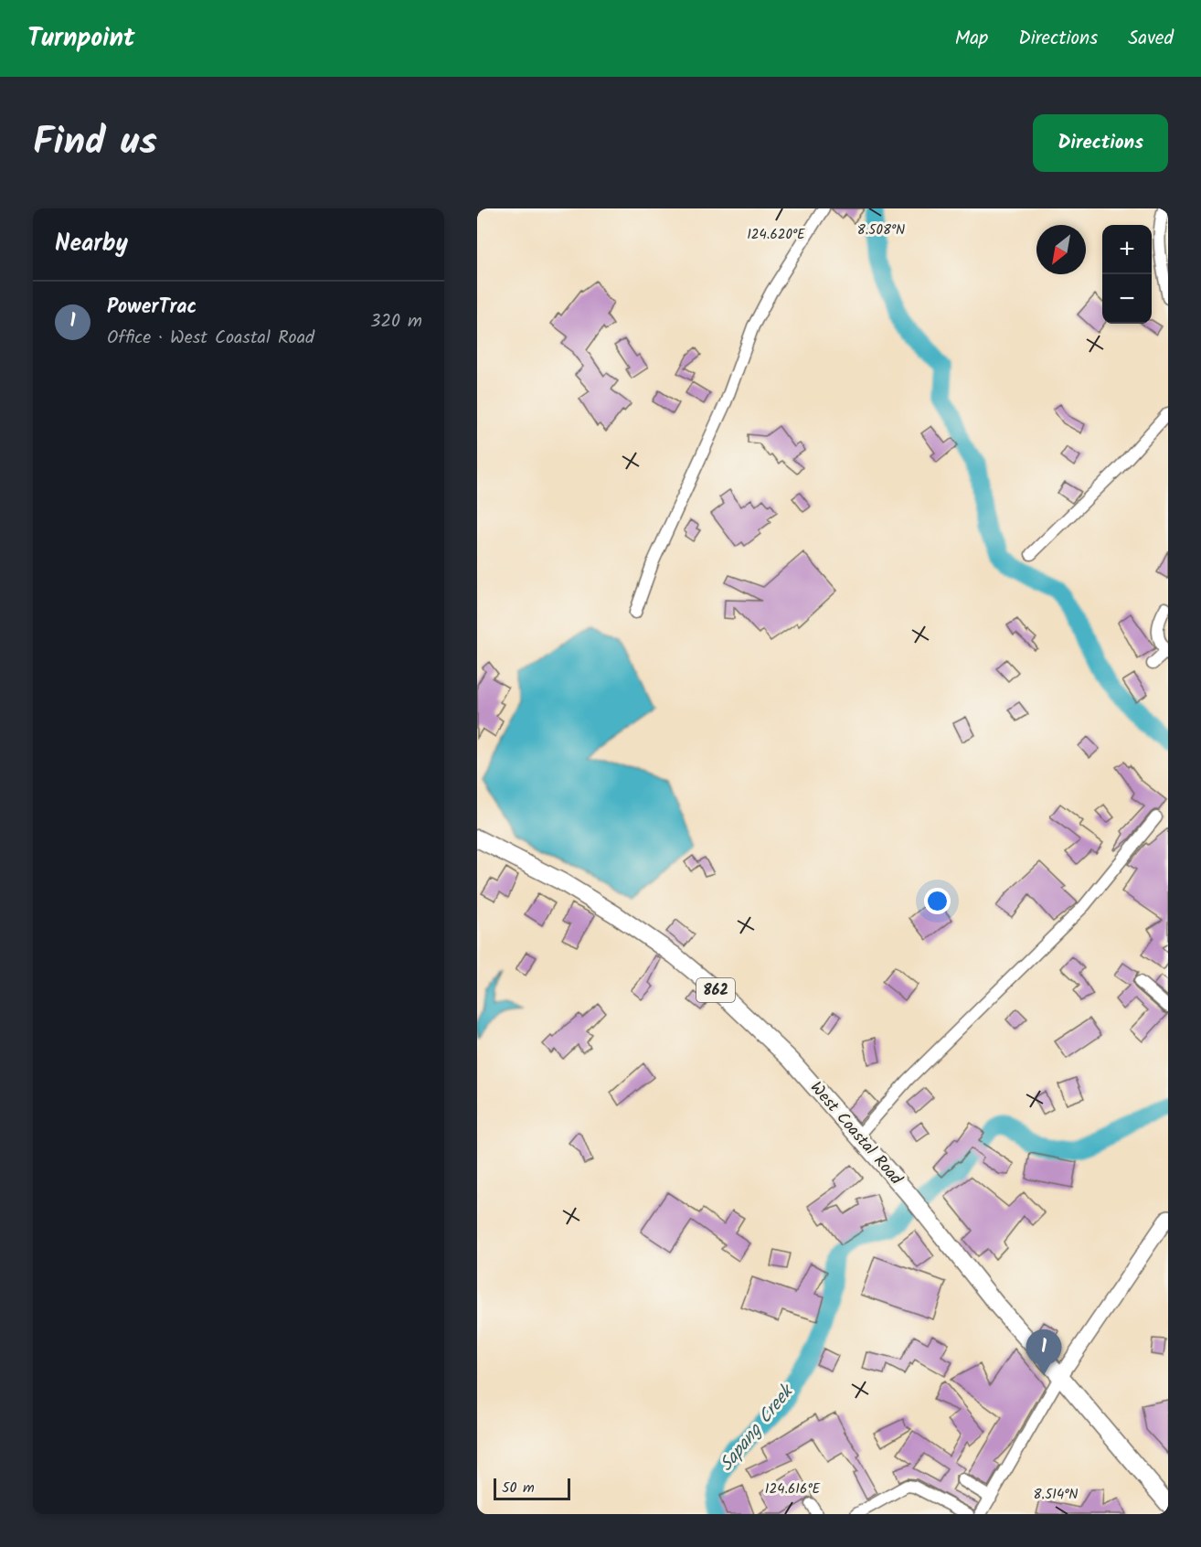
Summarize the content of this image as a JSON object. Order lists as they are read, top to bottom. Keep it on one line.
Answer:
{"streets":{"main road":["862","West Coastal Road"]},"water":["Sapang Creek"],"scale_bar":"50 m","north":"bottom left","page":{"header":"Turnpoint","nav":["Map","Directions","Saved"],"title":"Find us","buttons":"Directions","heading":"Nearby","map_buttons":["+","−"],"list":[{"mark":"1","name":"PowerTrac","note":"Office · West Coastal Road","value":"320 m"}],"pins":"1","scale":"50 m"},"coordinates":["8.508°N","124.620°E","124.616°E","8.514°N"]}
